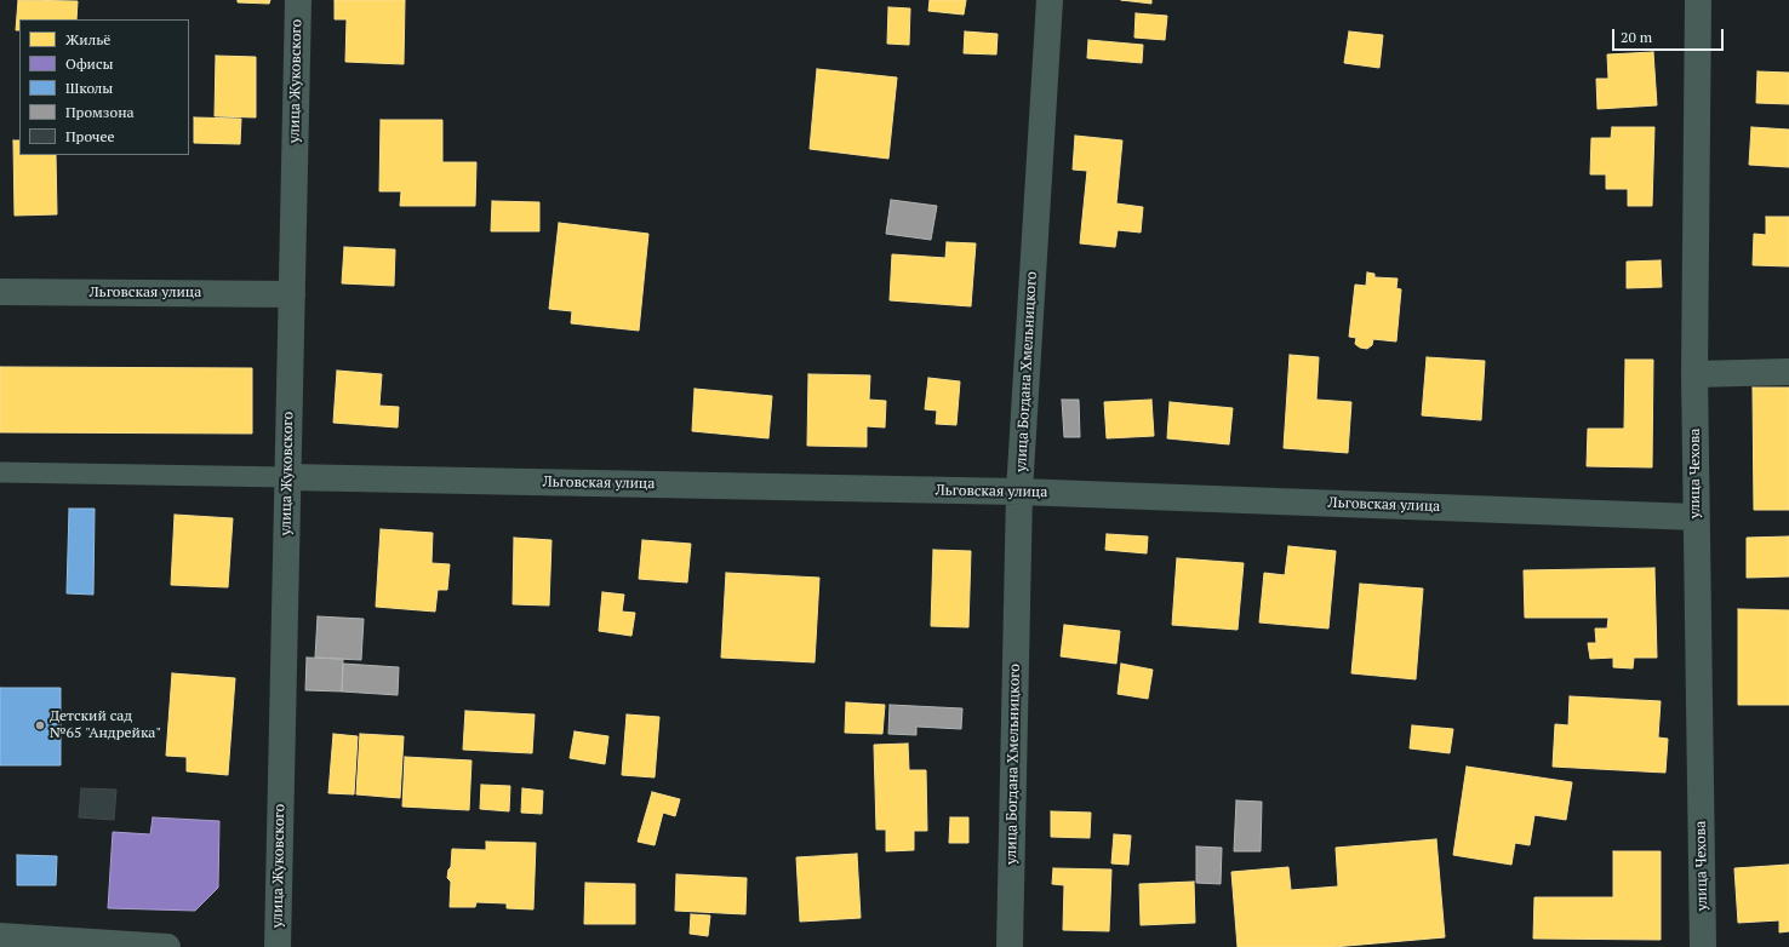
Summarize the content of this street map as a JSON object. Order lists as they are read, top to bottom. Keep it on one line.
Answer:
{"streets":{"street":["улица Жуковского","Льговская улица","улица Богдана Хмельницкого","улица Чехова"]},"crossings":[["улица Жуковского","Льговская улица"],["Льговская улица","улица Богдана Хмельницкого"],["Льговская улица","улица Чехова"]],"places":["Детский сад №65 \"Андрейка\""],"legend":["Жильё","Офисы","Школы","Промзона","Прочее"],"scale_bar":"20 m"}
